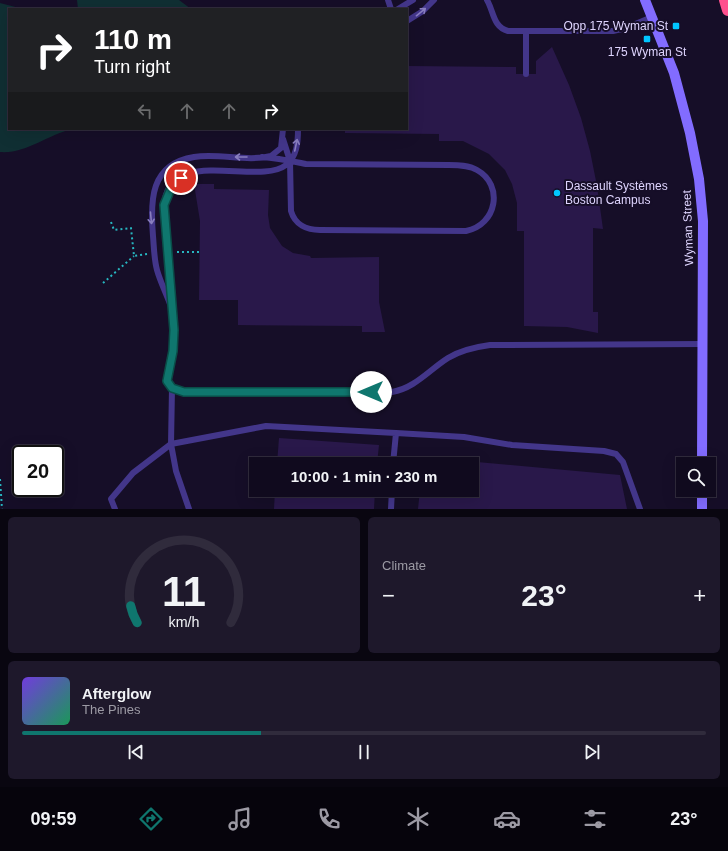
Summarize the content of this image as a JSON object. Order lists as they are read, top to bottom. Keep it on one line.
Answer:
{"streets":{"main road":["Wyman Street"]},"places":{"transit":["Opp 175 Wyman St","175 Wyman St"],"other":["Dassault Systèmes Boston Campus"]},"page":{"turn":["110 m","Turn right"],"limit":"20","trip":"10:00 · 1 min · 230 m","tile":"Climate","heat":["−","23°","+"],"song":["Afterglow","The Pines"],"tabs":["09:59","23°"],"gauge":["11","km/h"]}}
